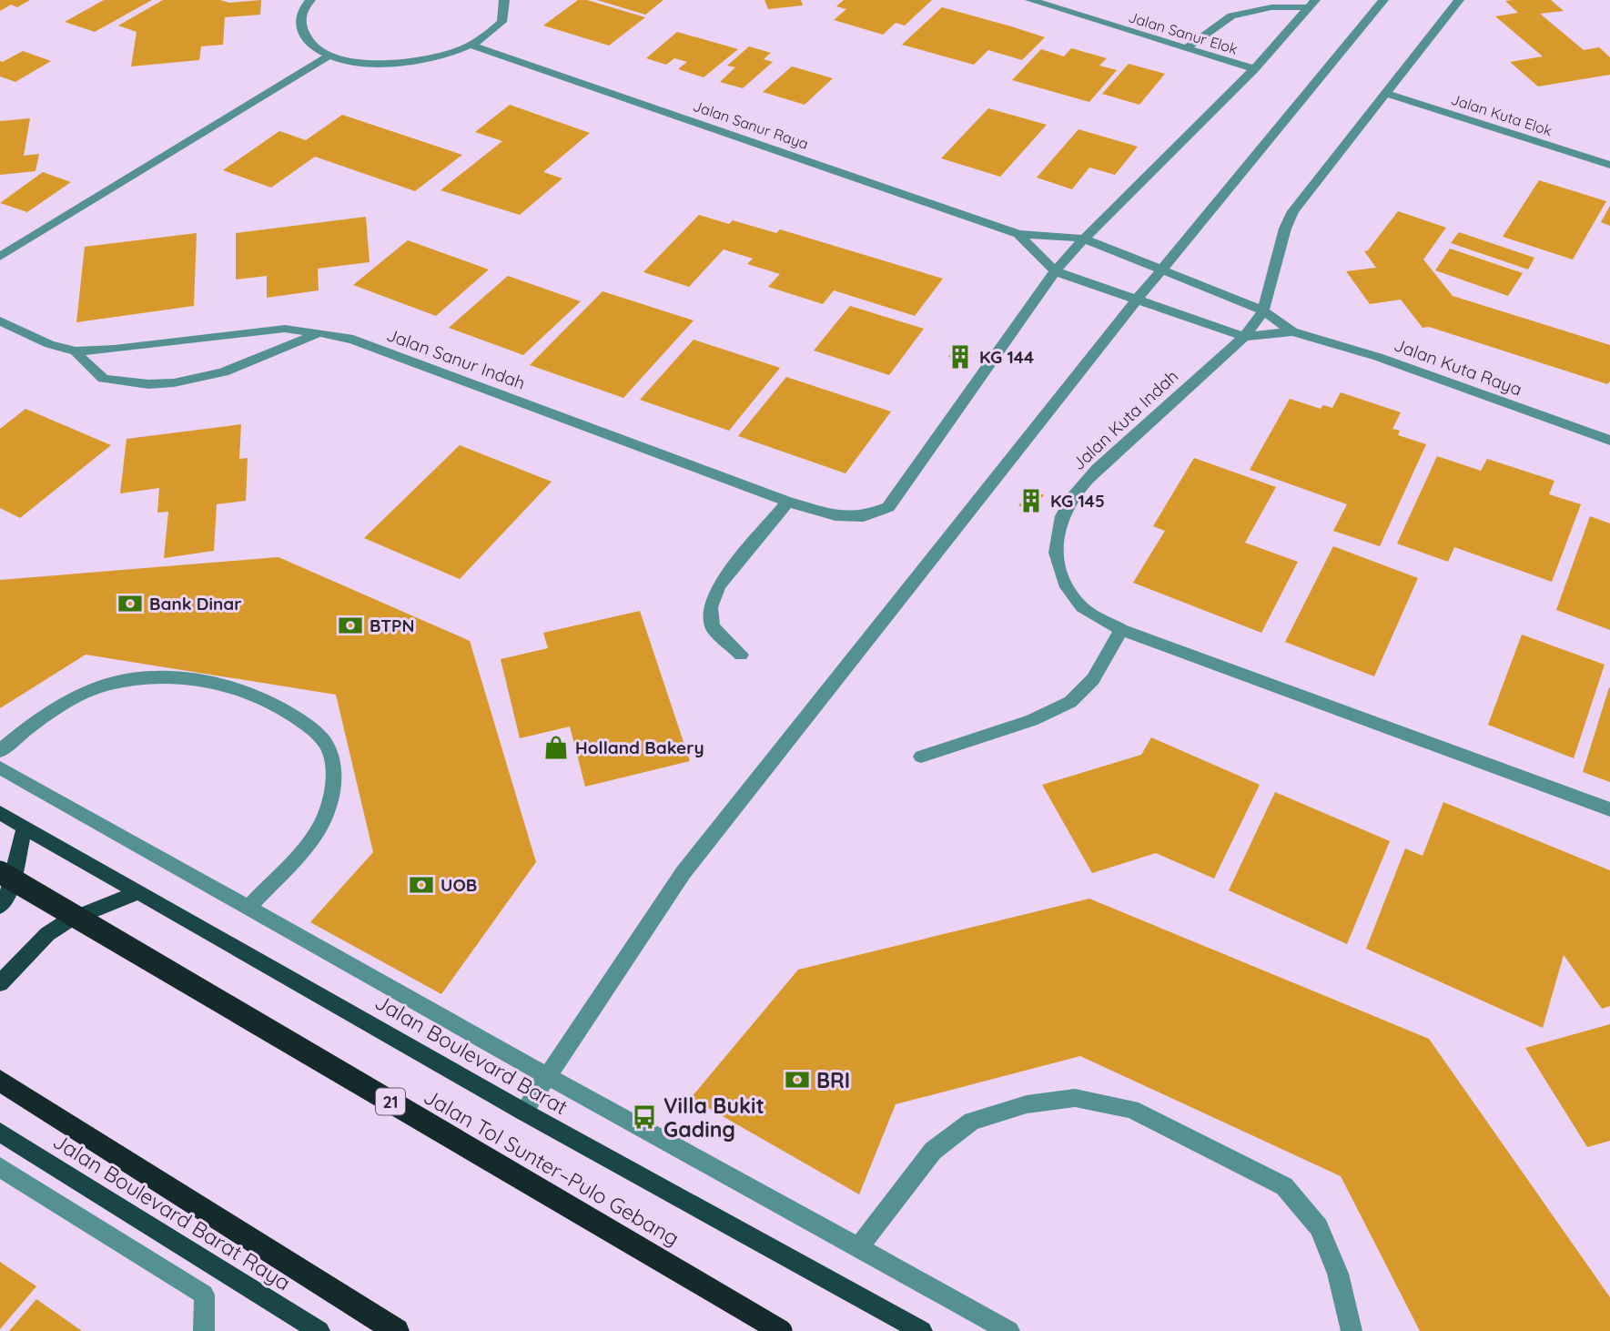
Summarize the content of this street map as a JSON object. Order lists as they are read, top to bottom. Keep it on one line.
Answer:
{"streets":{"highway":["21","Jalan Tol Sunter–Pulo Gebang"],"main road":["Jalan Boulevard Barat","Jalan Boulevard Barat Raya"],"street":["Jalan Sanur Elok","Jalan Kuta Elok","Jalan Sanur Raya","Jalan Sanur Indah","Jalan Kuta Raya","Jalan Kuta Indah"]},"crossings":[["Jalan Kuta Elok","Jalan Kuta Indah"],["Jalan Sanur Raya","Jalan Sanur Indah"],["Jalan Sanur Raya","Jalan Kuta Raya"],["Jalan Kuta Raya","Jalan Kuta Indah"]],"places":{"building":["KG 144","KG 145"],"bank":["Bank Dinar","BTPN","UOB","BRI"],"shop":["Holland Bakery"],"bus stop":["Villa Bukit Gading"]}}
